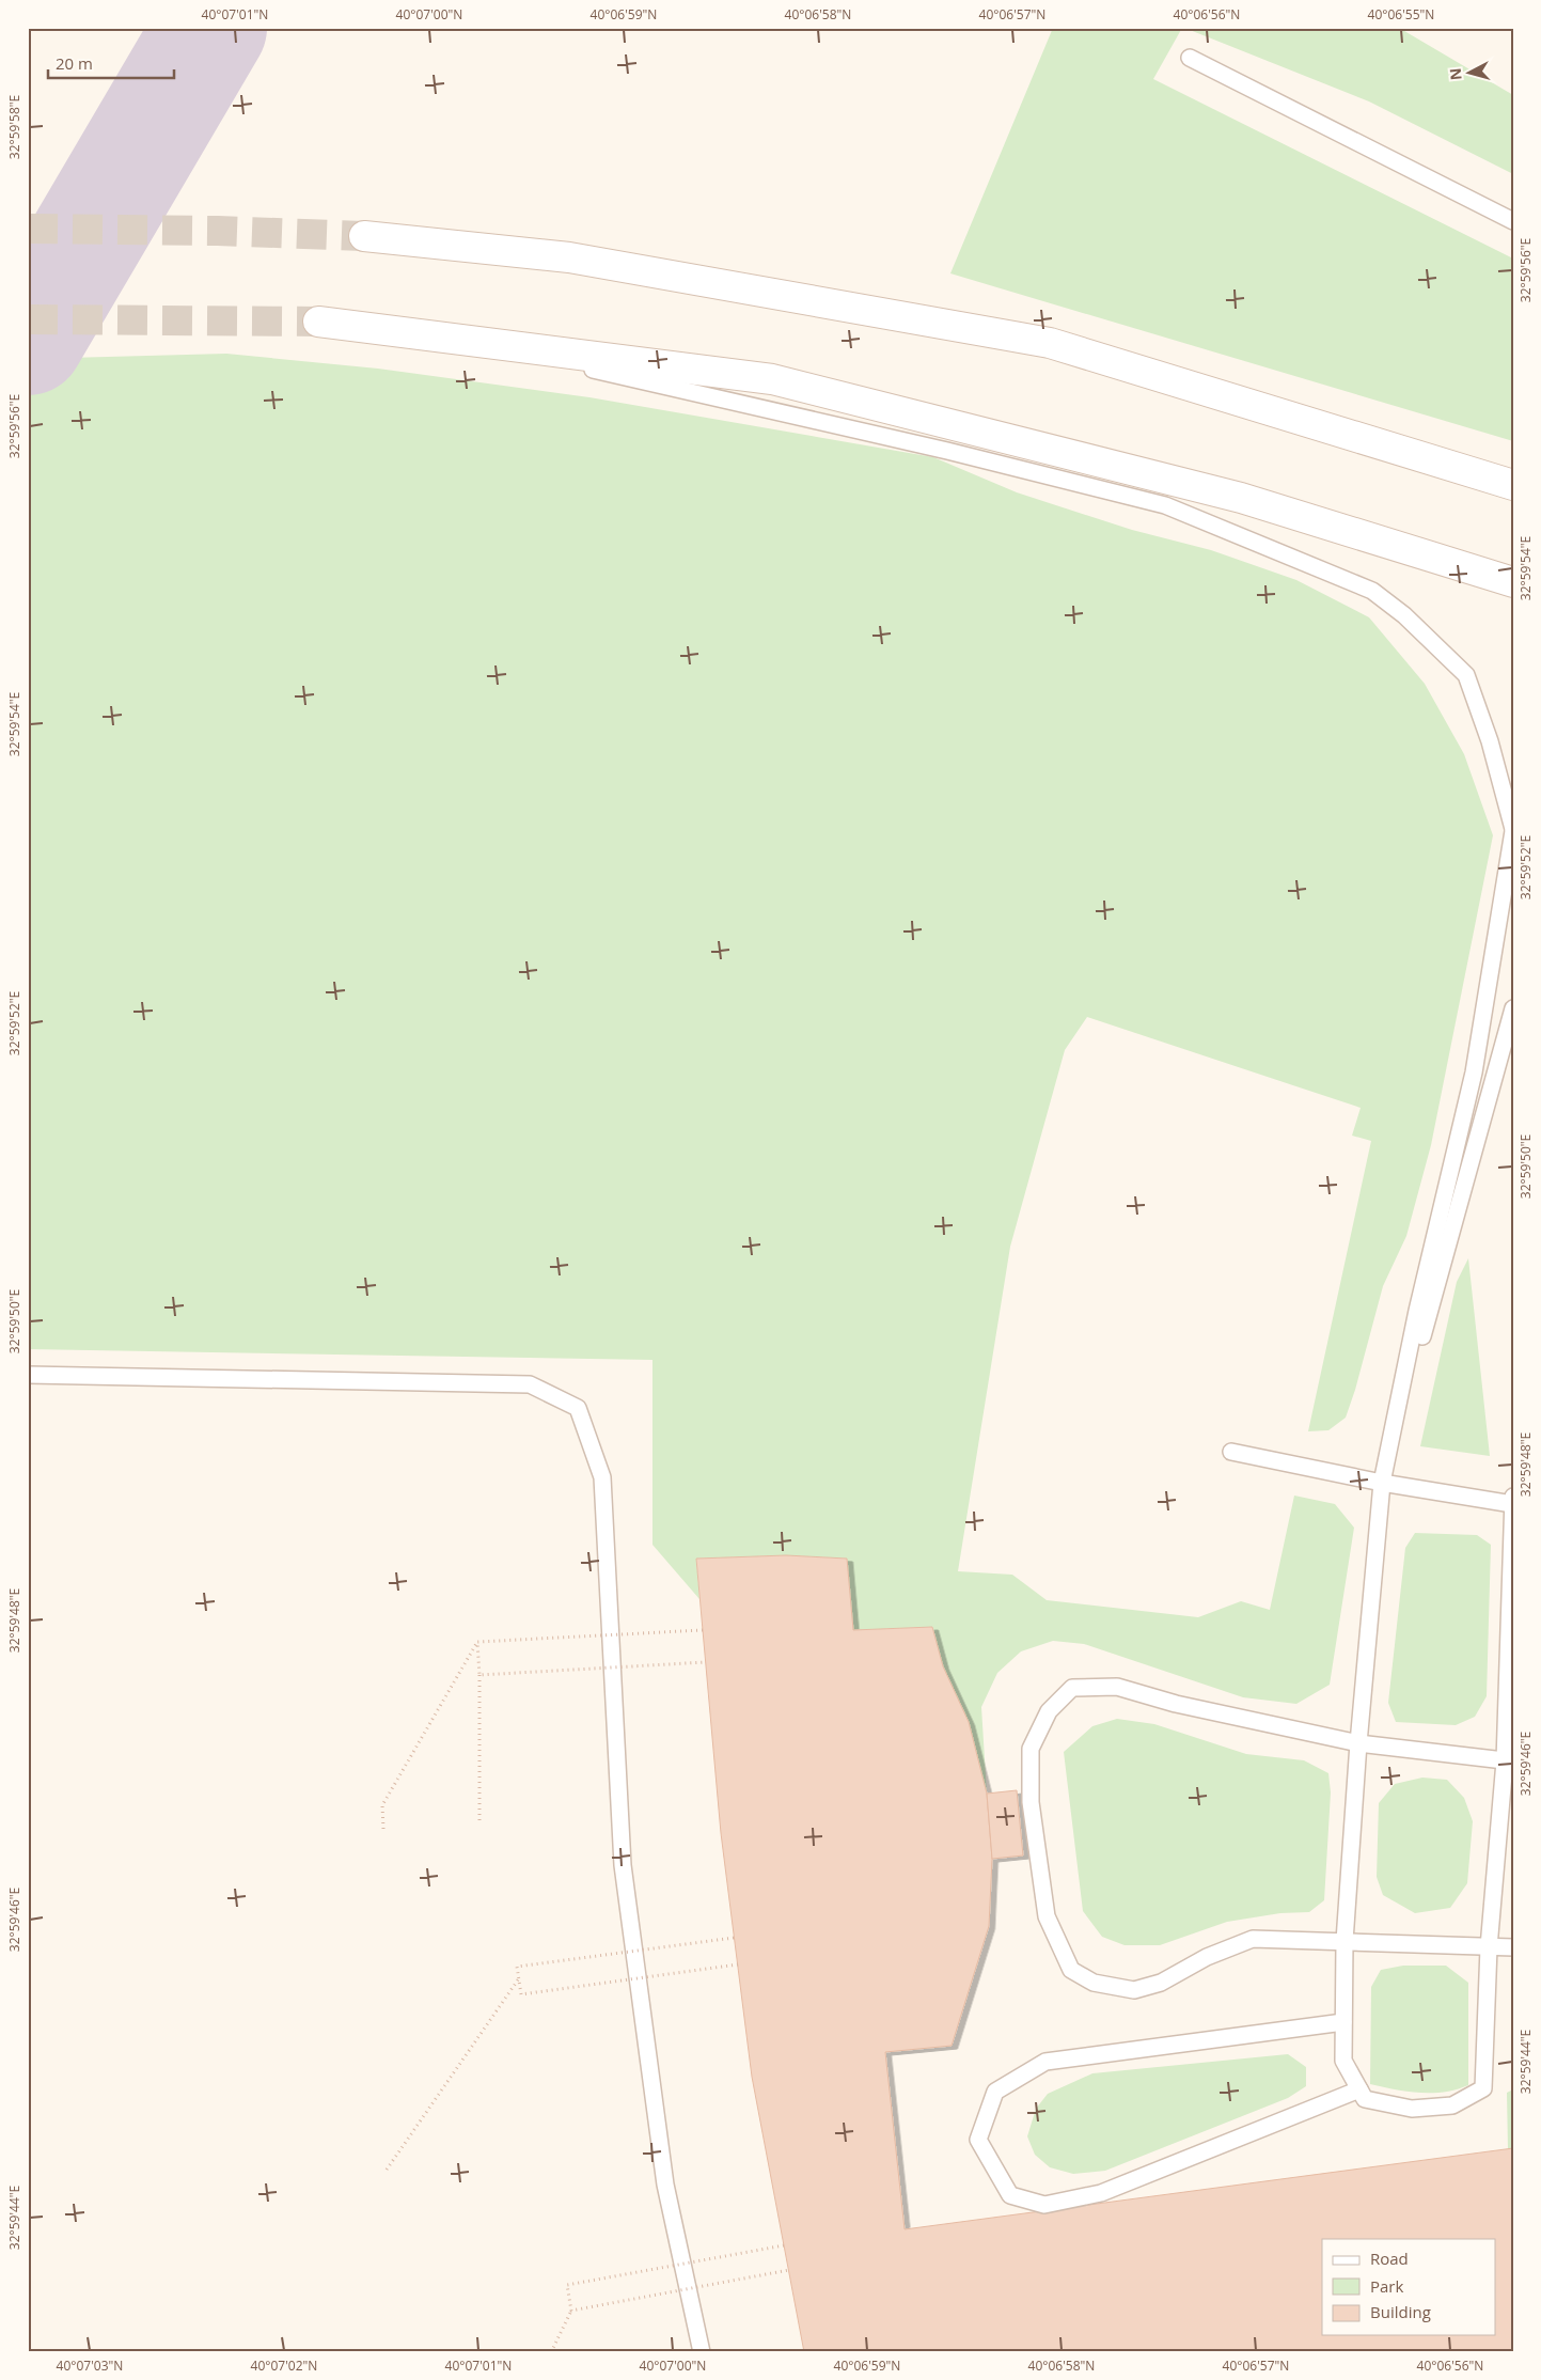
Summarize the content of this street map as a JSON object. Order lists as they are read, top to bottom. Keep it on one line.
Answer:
{"legend":["Road","Park","Building"],"scale_bar":"20 m","north":"left","coordinates":["40°07'01\"N","40°07'00\"N","40°06'59\"N","40°06'58\"N","40°06'57\"N","40°06'56\"N","40°06'55\"N","32°59'58\"E","32°59'56\"E","32°59'54\"E","32°59'52\"E","32°59'50\"E","32°59'48\"E","32°59'46\"E","32°59'44\"E","40°07'03\"N","40°07'02\"N"]}
